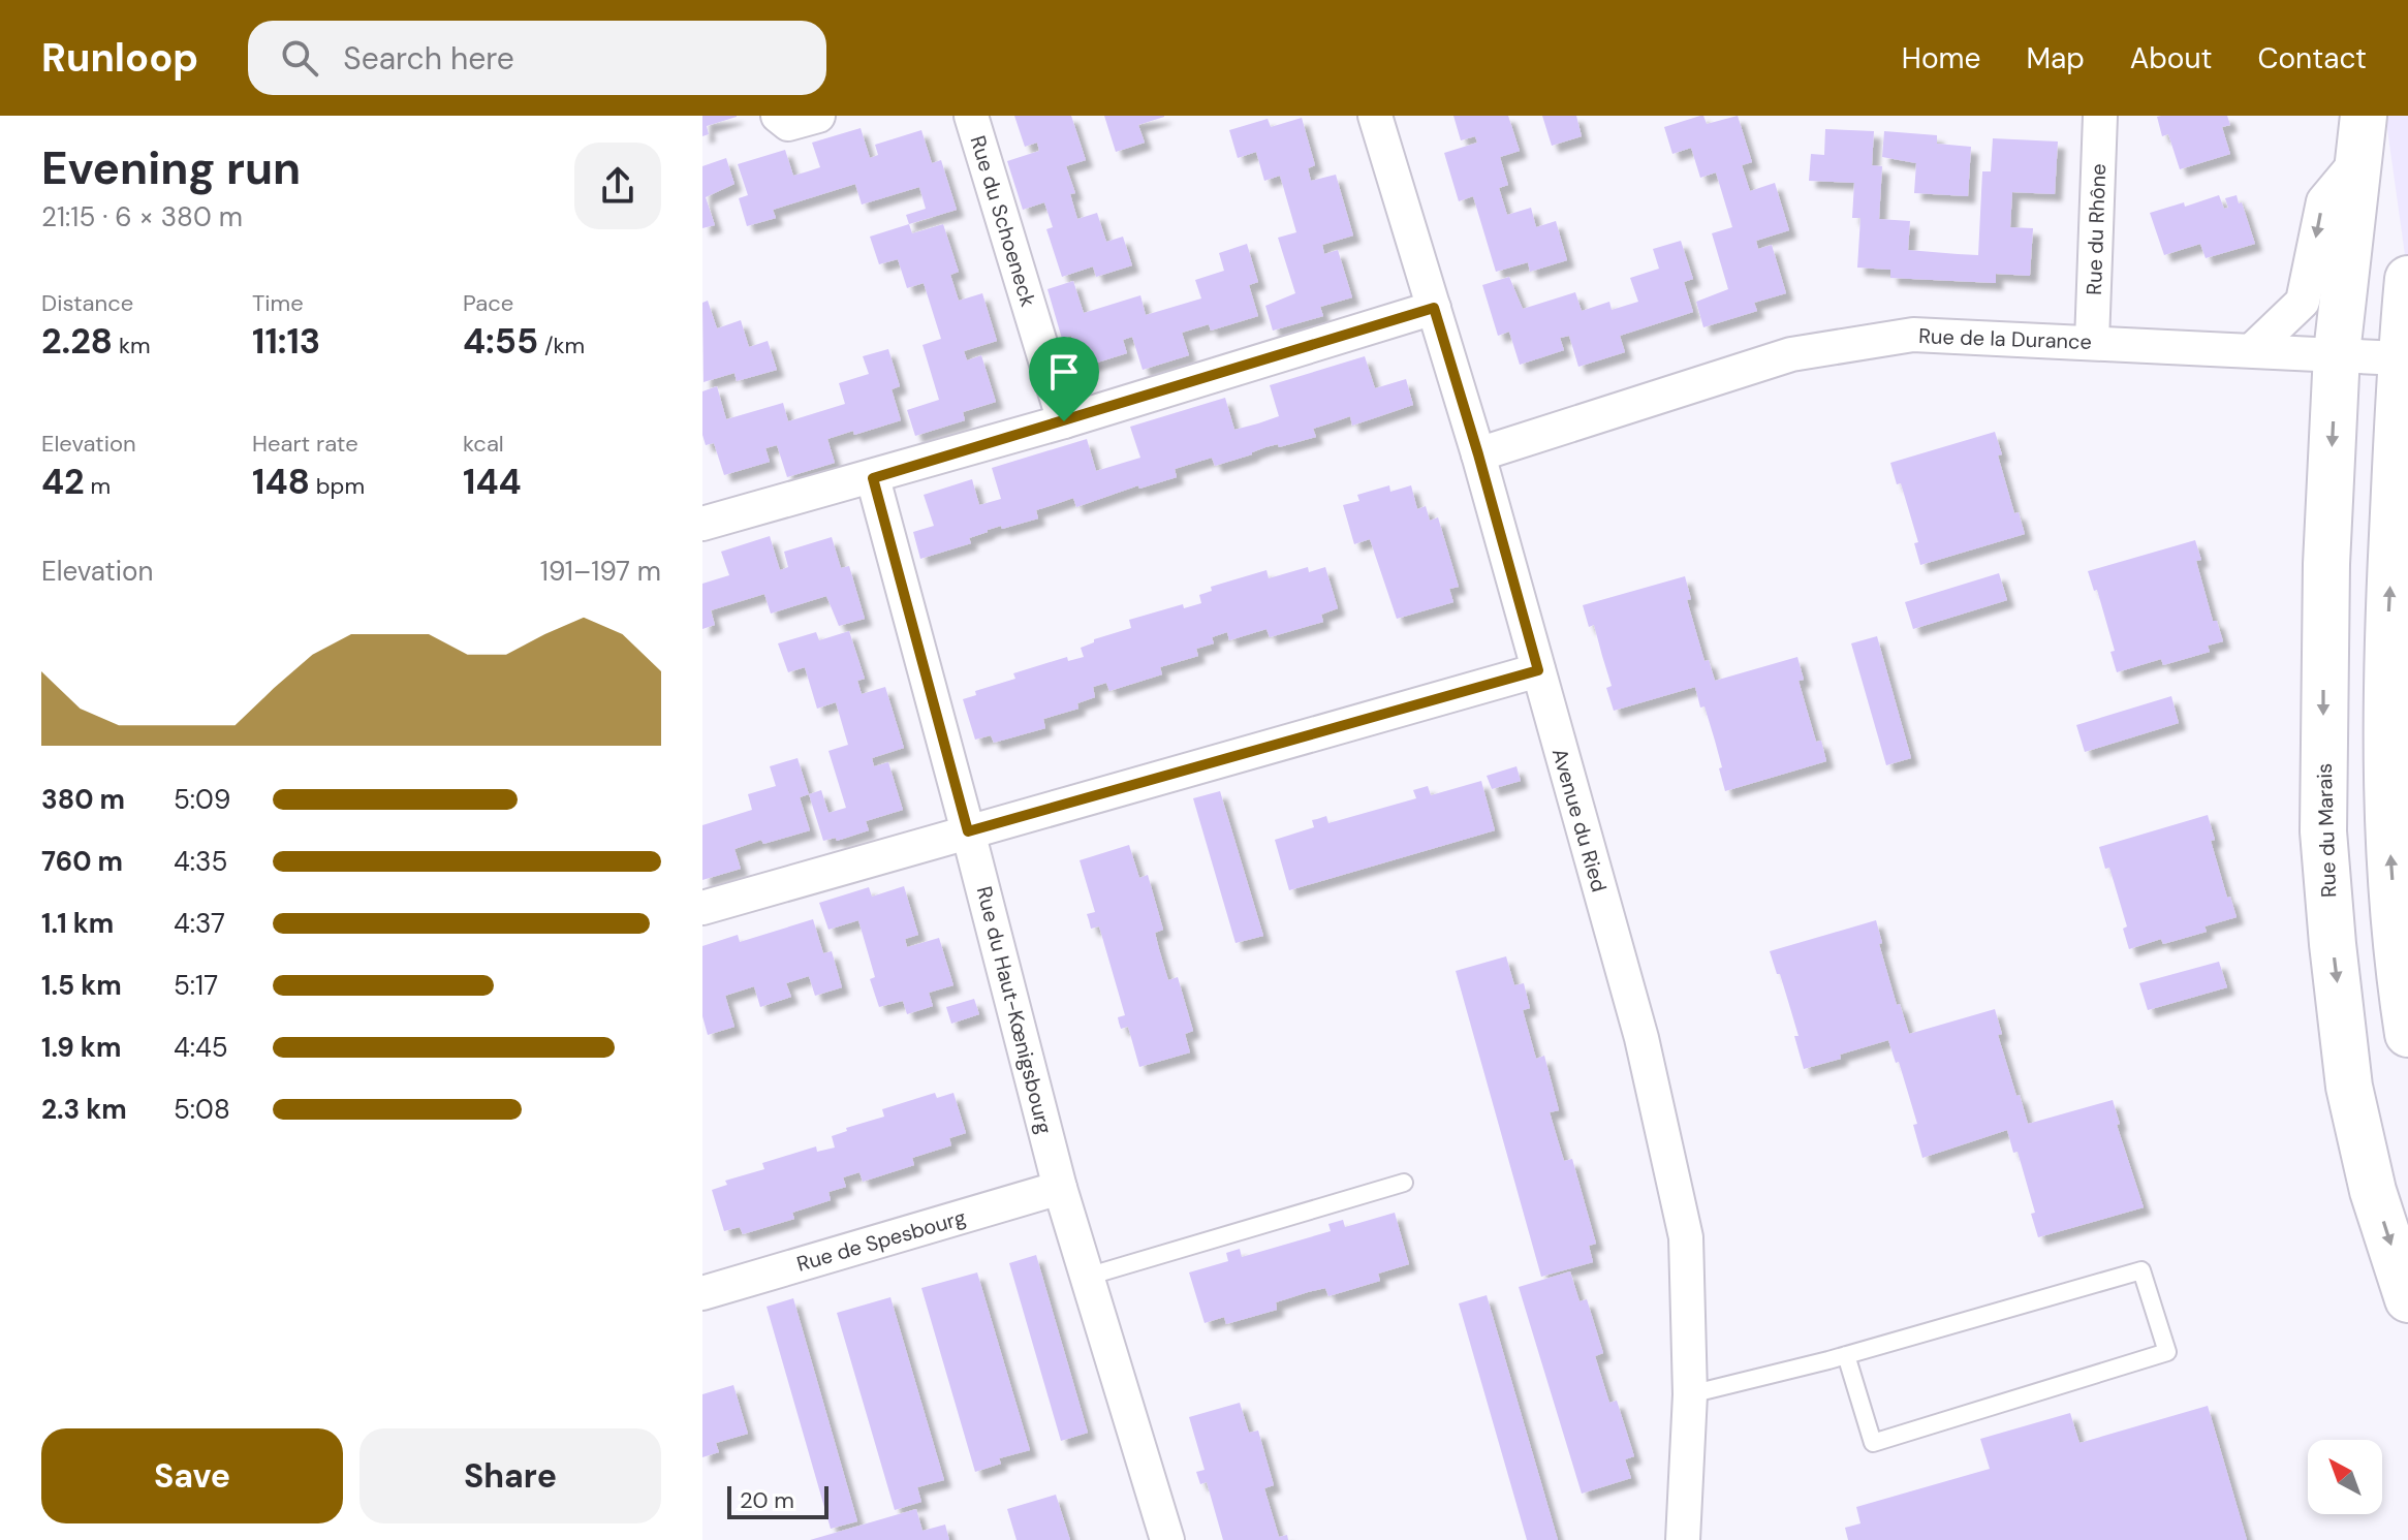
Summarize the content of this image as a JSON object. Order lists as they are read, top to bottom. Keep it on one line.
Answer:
{"streets":{"main road":["Rue du Marais"],"street":["Rue du Schoeneck","Rue du Rhône","Rue de la Durance","Avenue du Ried","Rue du Haut-Kœnigsbourg","Rue de Spesbourg"]},"crossings":[["Rue du Rhône","Rue de la Durance"],["Rue de la Durance","Avenue du Ried"],["Rue de la Durance","Rue du Marais"],["Rue du Haut-Kœnigsbourg","Rue de Spesbourg"]],"scale_bar":"20 m","north":"top left","page":{"header":"Runloop","search":"Search here","nav":["Home","Map","About","Contact"],"heading":["Evening run","21:15 · 6 × 380 m"],"stats":[["Distance","2.28 km"],["Time","11:13"],["Pace","4:55 /km"],["Elevation","42 m"],["Heart rate","148 bpm"],["kcal","144"]],"chart":["Elevation","191–197 m"],"list":[{"name":"380 m","note":"5:09"},{"name":"760 m","note":"4:35"},{"name":"1.1 km","note":"4:37"},{"name":"1.5 km","note":"5:17"},{"name":"1.9 km","note":"4:45"},{"name":"2.3 km","note":"5:08"}],"buttons":["Save","Share"],"scale":"20 m"}}
